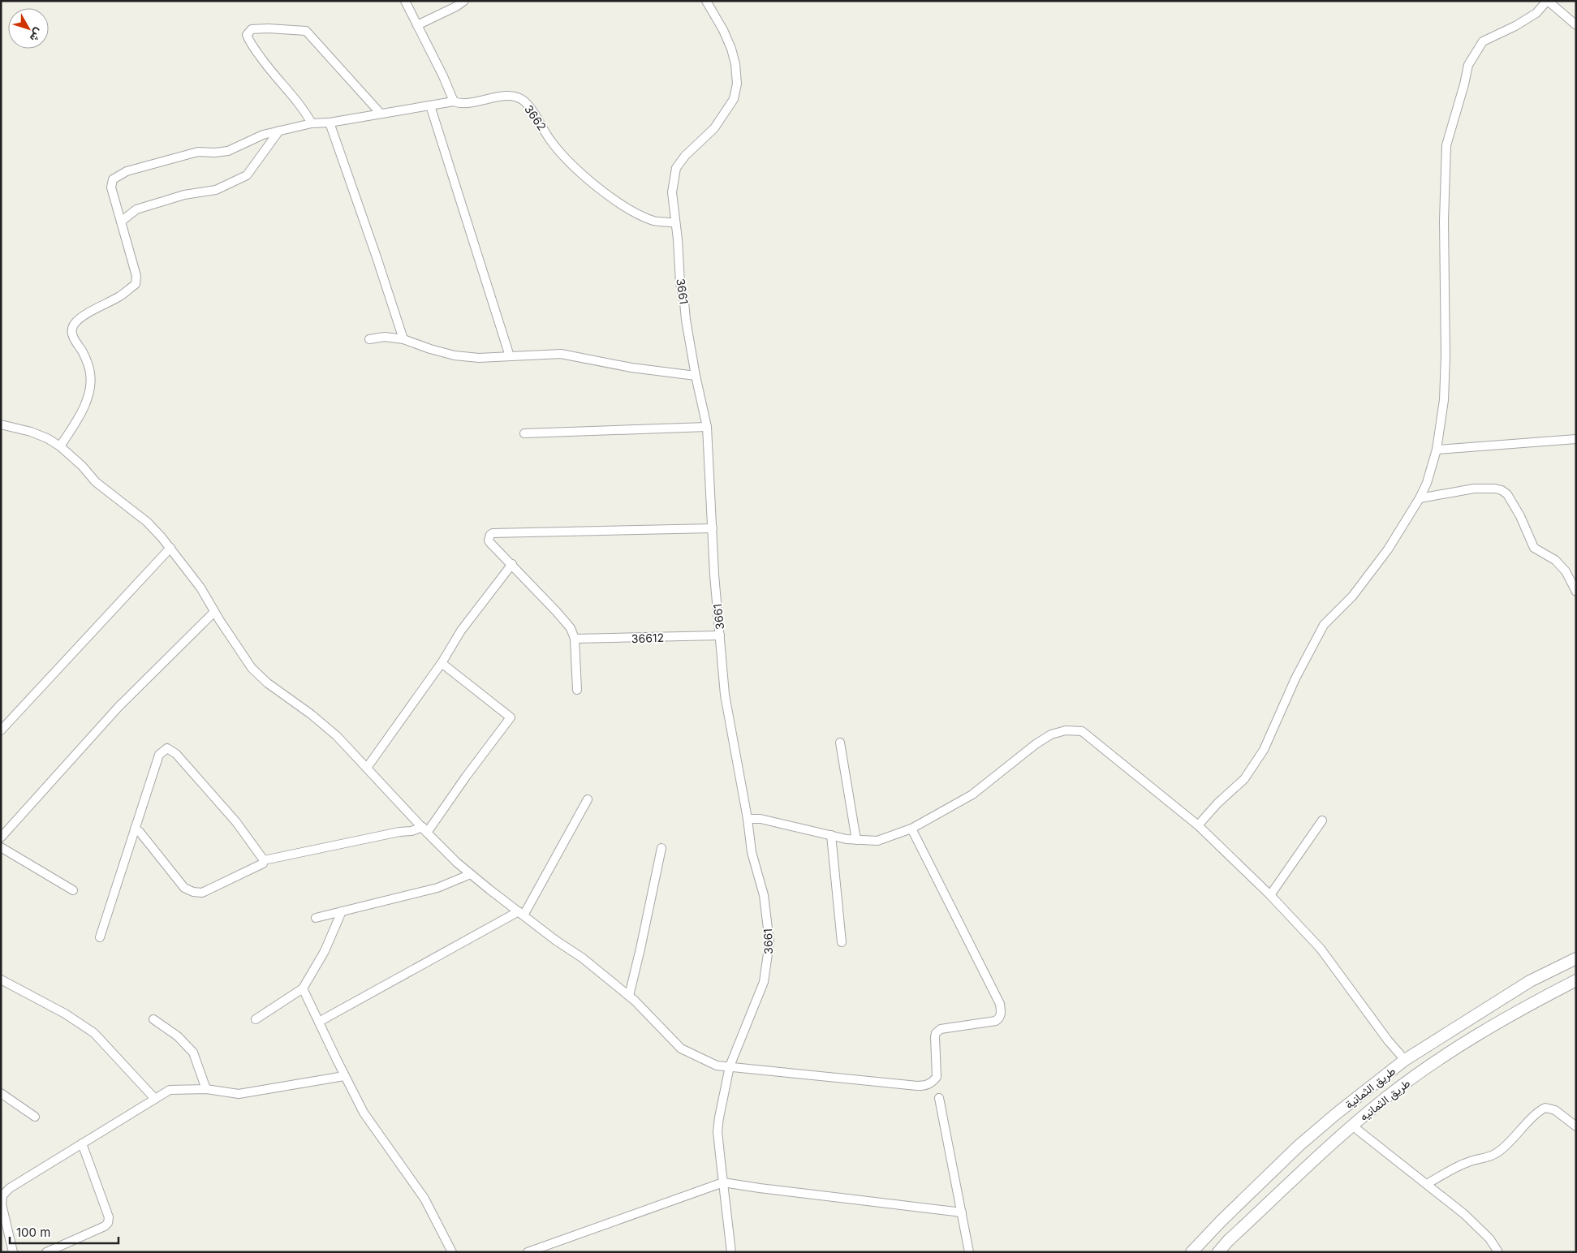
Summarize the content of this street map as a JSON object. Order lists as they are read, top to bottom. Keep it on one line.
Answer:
{"streets":{"street":["3662","3661","36612","طريق الثمانية","طريق الثمانيه"]},"crossings":[["3662","3661"],["3661","36612"]],"scale_bar":"100 m","north":"bottom right"}
